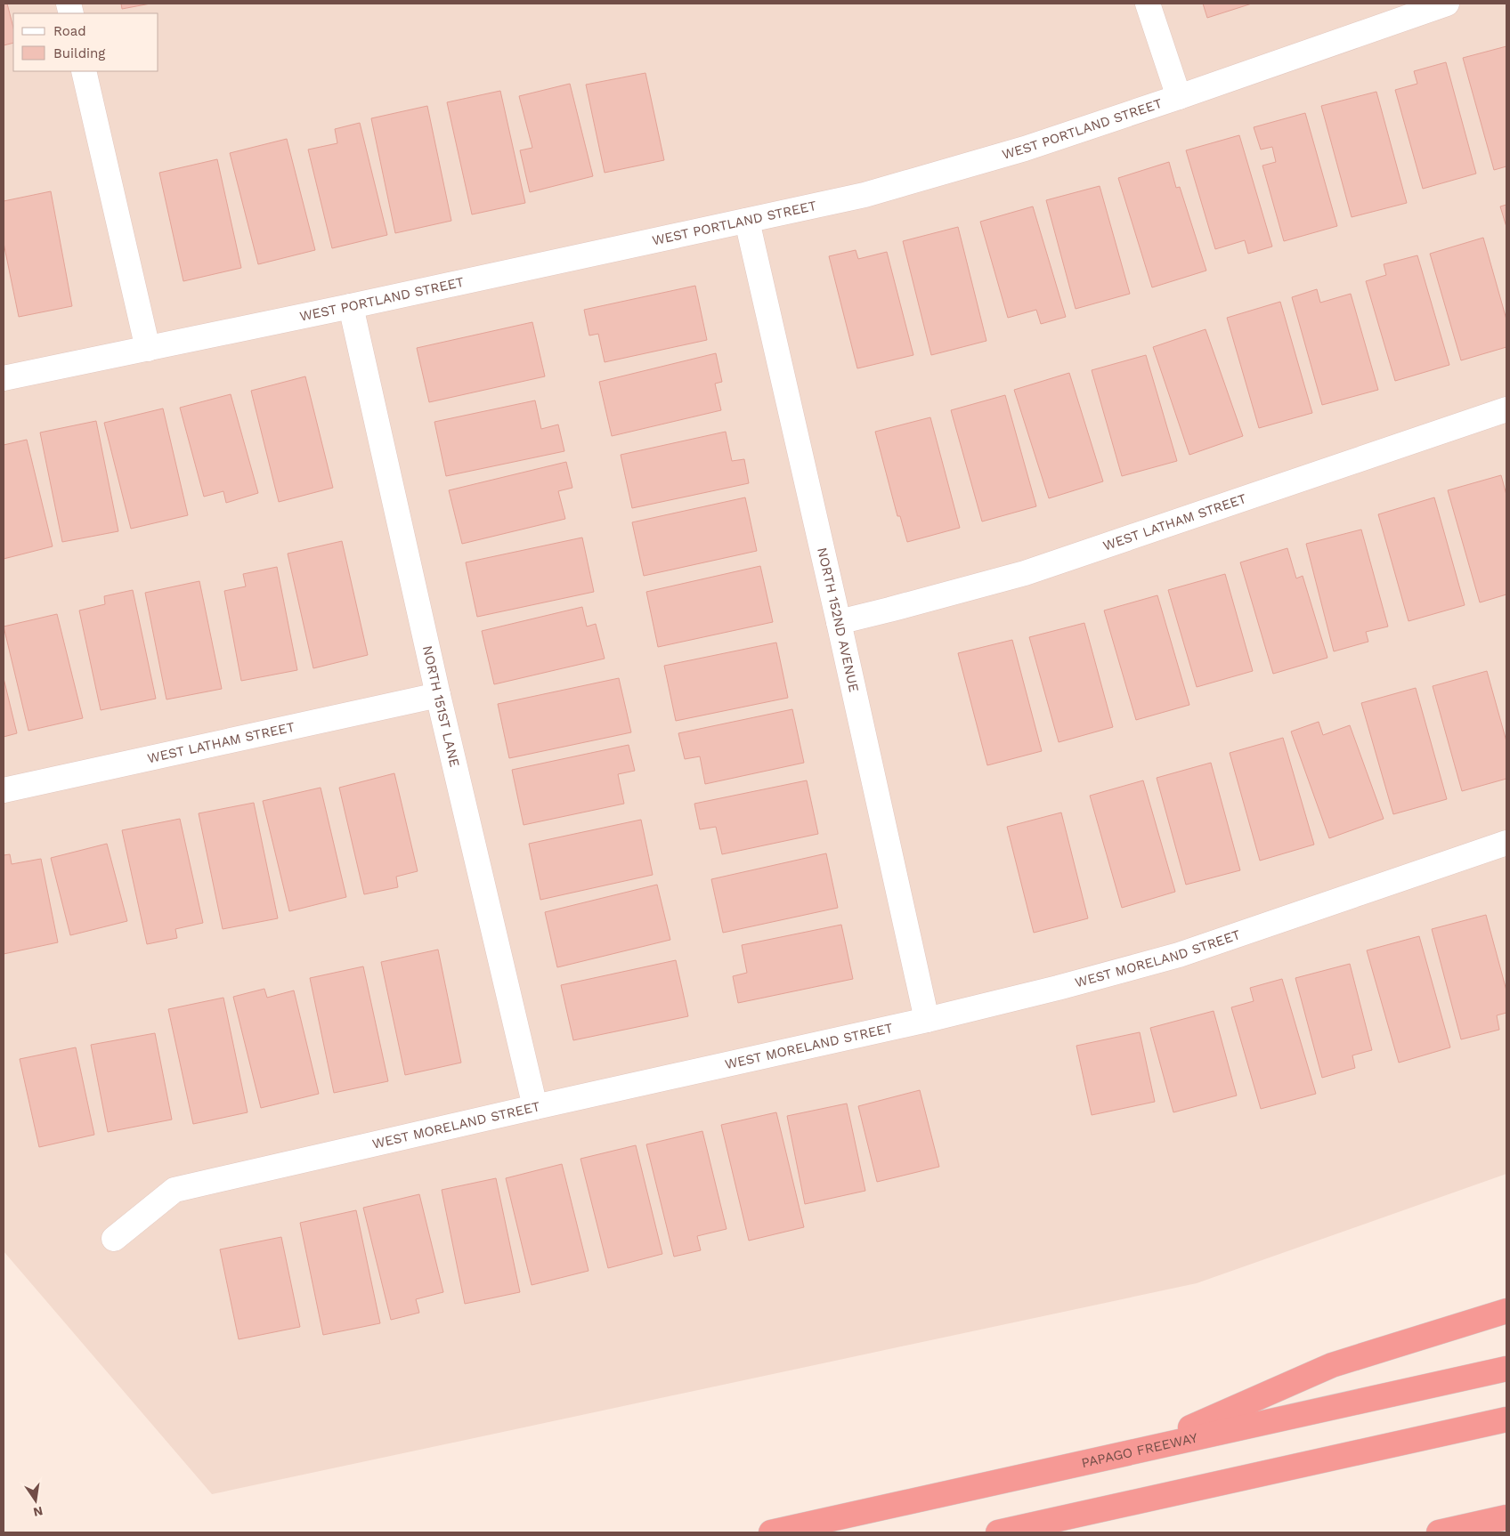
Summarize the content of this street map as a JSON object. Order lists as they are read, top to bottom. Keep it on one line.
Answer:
{"streets":{"highway":["PAPAGO FREEWAY"],"street":["WEST PORTLAND STREET","WEST LATHAM STREET","NORTH 152ND AVENUE","NORTH 151ST LANE","WEST MORELAND STREET"]},"crossings":[["WEST PORTLAND STREET","NORTH 152ND AVENUE"],["WEST PORTLAND STREET","NORTH 151ST LANE"],["WEST LATHAM STREET","NORTH 152ND AVENUE"],["WEST LATHAM STREET","NORTH 151ST LANE"],["NORTH 152ND AVENUE","WEST MORELAND STREET"],["NORTH 151ST LANE","WEST MORELAND STREET"]],"legend":["Road","Building"],"north":"bottom"}
